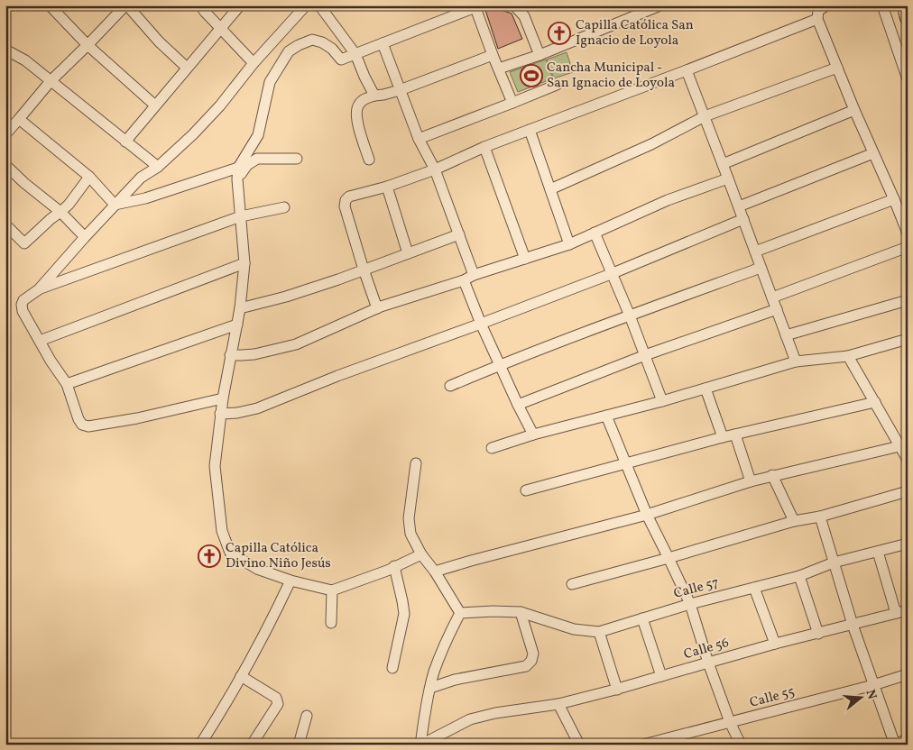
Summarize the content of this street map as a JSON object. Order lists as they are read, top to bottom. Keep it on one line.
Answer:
{"streets":{"street":["Calle 57","Calle 56","Calle 55"]},"places":{"church":["Capilla Católica San Ignacio de Loyola","Capilla Católica Divino Niño Jesús"],"sports":["Cancha Municipal - San Ignacio de Loyola"]},"north":"right"}
